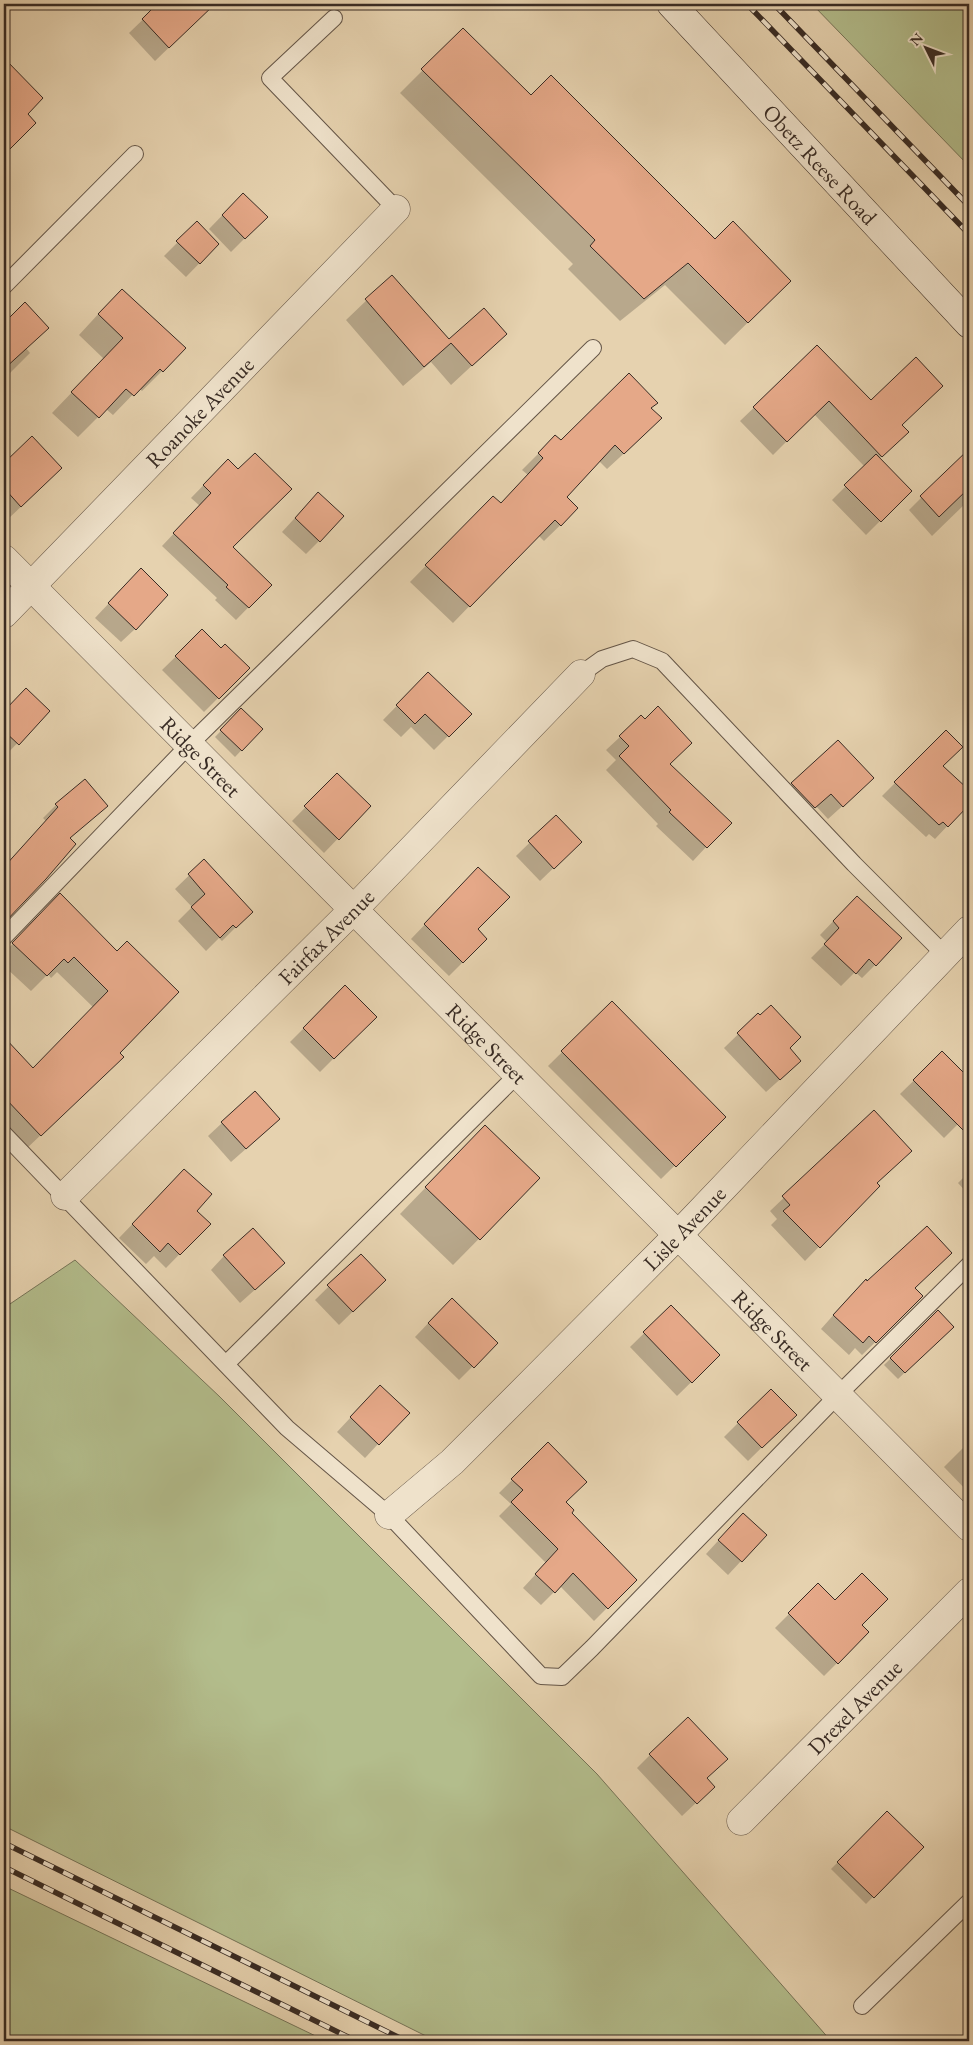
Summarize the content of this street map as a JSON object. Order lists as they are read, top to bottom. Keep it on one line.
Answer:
{"streets":{"street":["Obetz Reese Road","Roanoke Avenue","Ridge Street","Fairfax Avenue","Lisle Avenue","Drexel Avenue"]},"crossings":[["Roanoke Avenue","Ridge Street"],["Ridge Street","Fairfax Avenue"],["Ridge Street","Lisle Avenue"]],"north":"top left"}
